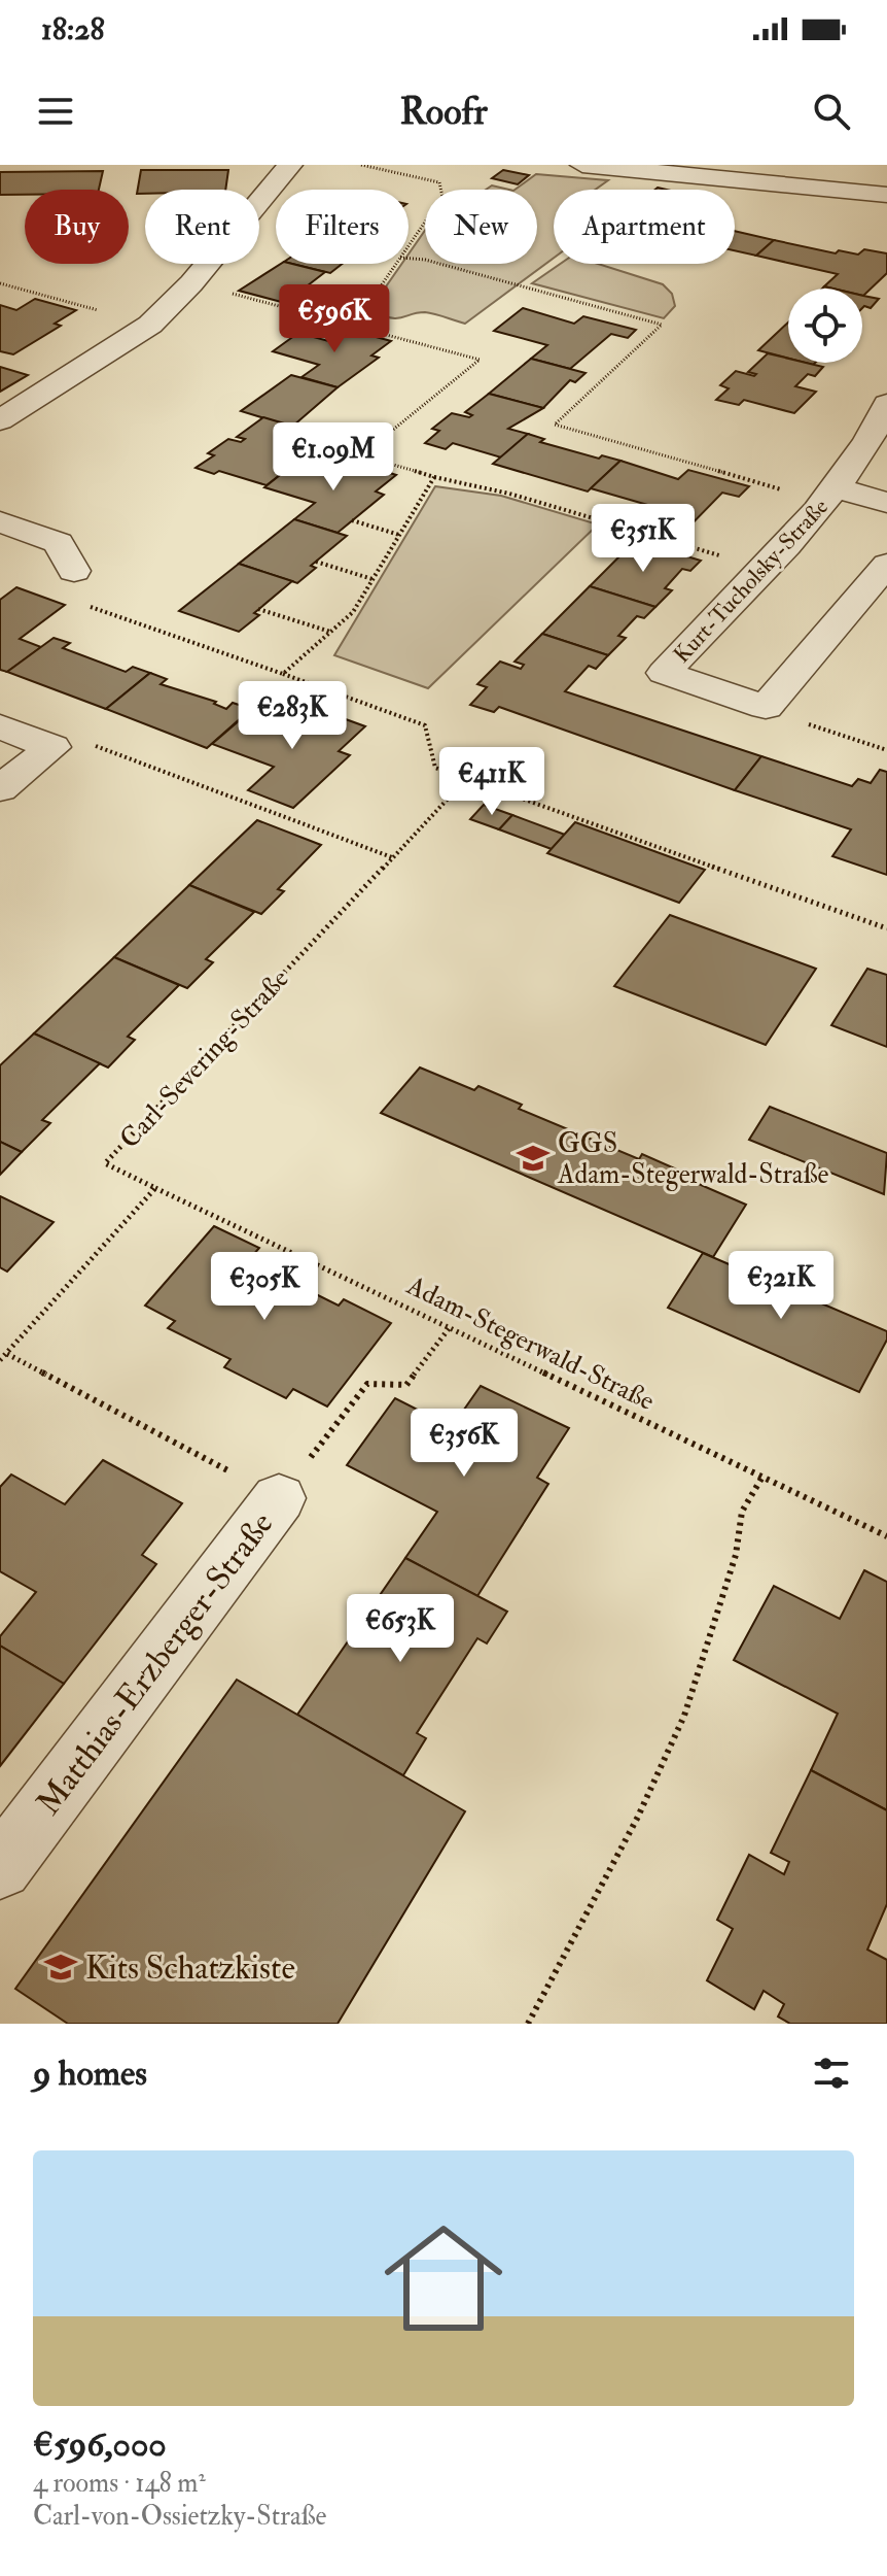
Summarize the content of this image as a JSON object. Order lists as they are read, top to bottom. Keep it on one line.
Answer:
{"streets":{"street":["Kurt-Tucholsky-Straße","Matthias-Erzberger-Straße"],"path":["Carl-Severing-Straße","Adam-Stegerwald-Straße"]},"crossings":[["Carl-Severing-Straße","Adam-Stegerwald-Straße"]],"places":{"school or university":["GGS Adam-Stegerwald-Straße","Kits Schatzkiste"]},"page":{"status":"18:28","header":"Roofr","chip":["Buy","Rent","Filters","New","Apartment"],"price":["€596K","€1.09M","€351K","€283K","€411K","€321K","€305K","€356K","€653K"],"heading":"9 homes","list":[{"name":"€596,000","note":"4 rooms · 148 m² · Carl-von-Ossietzky-Straße"}]}}
